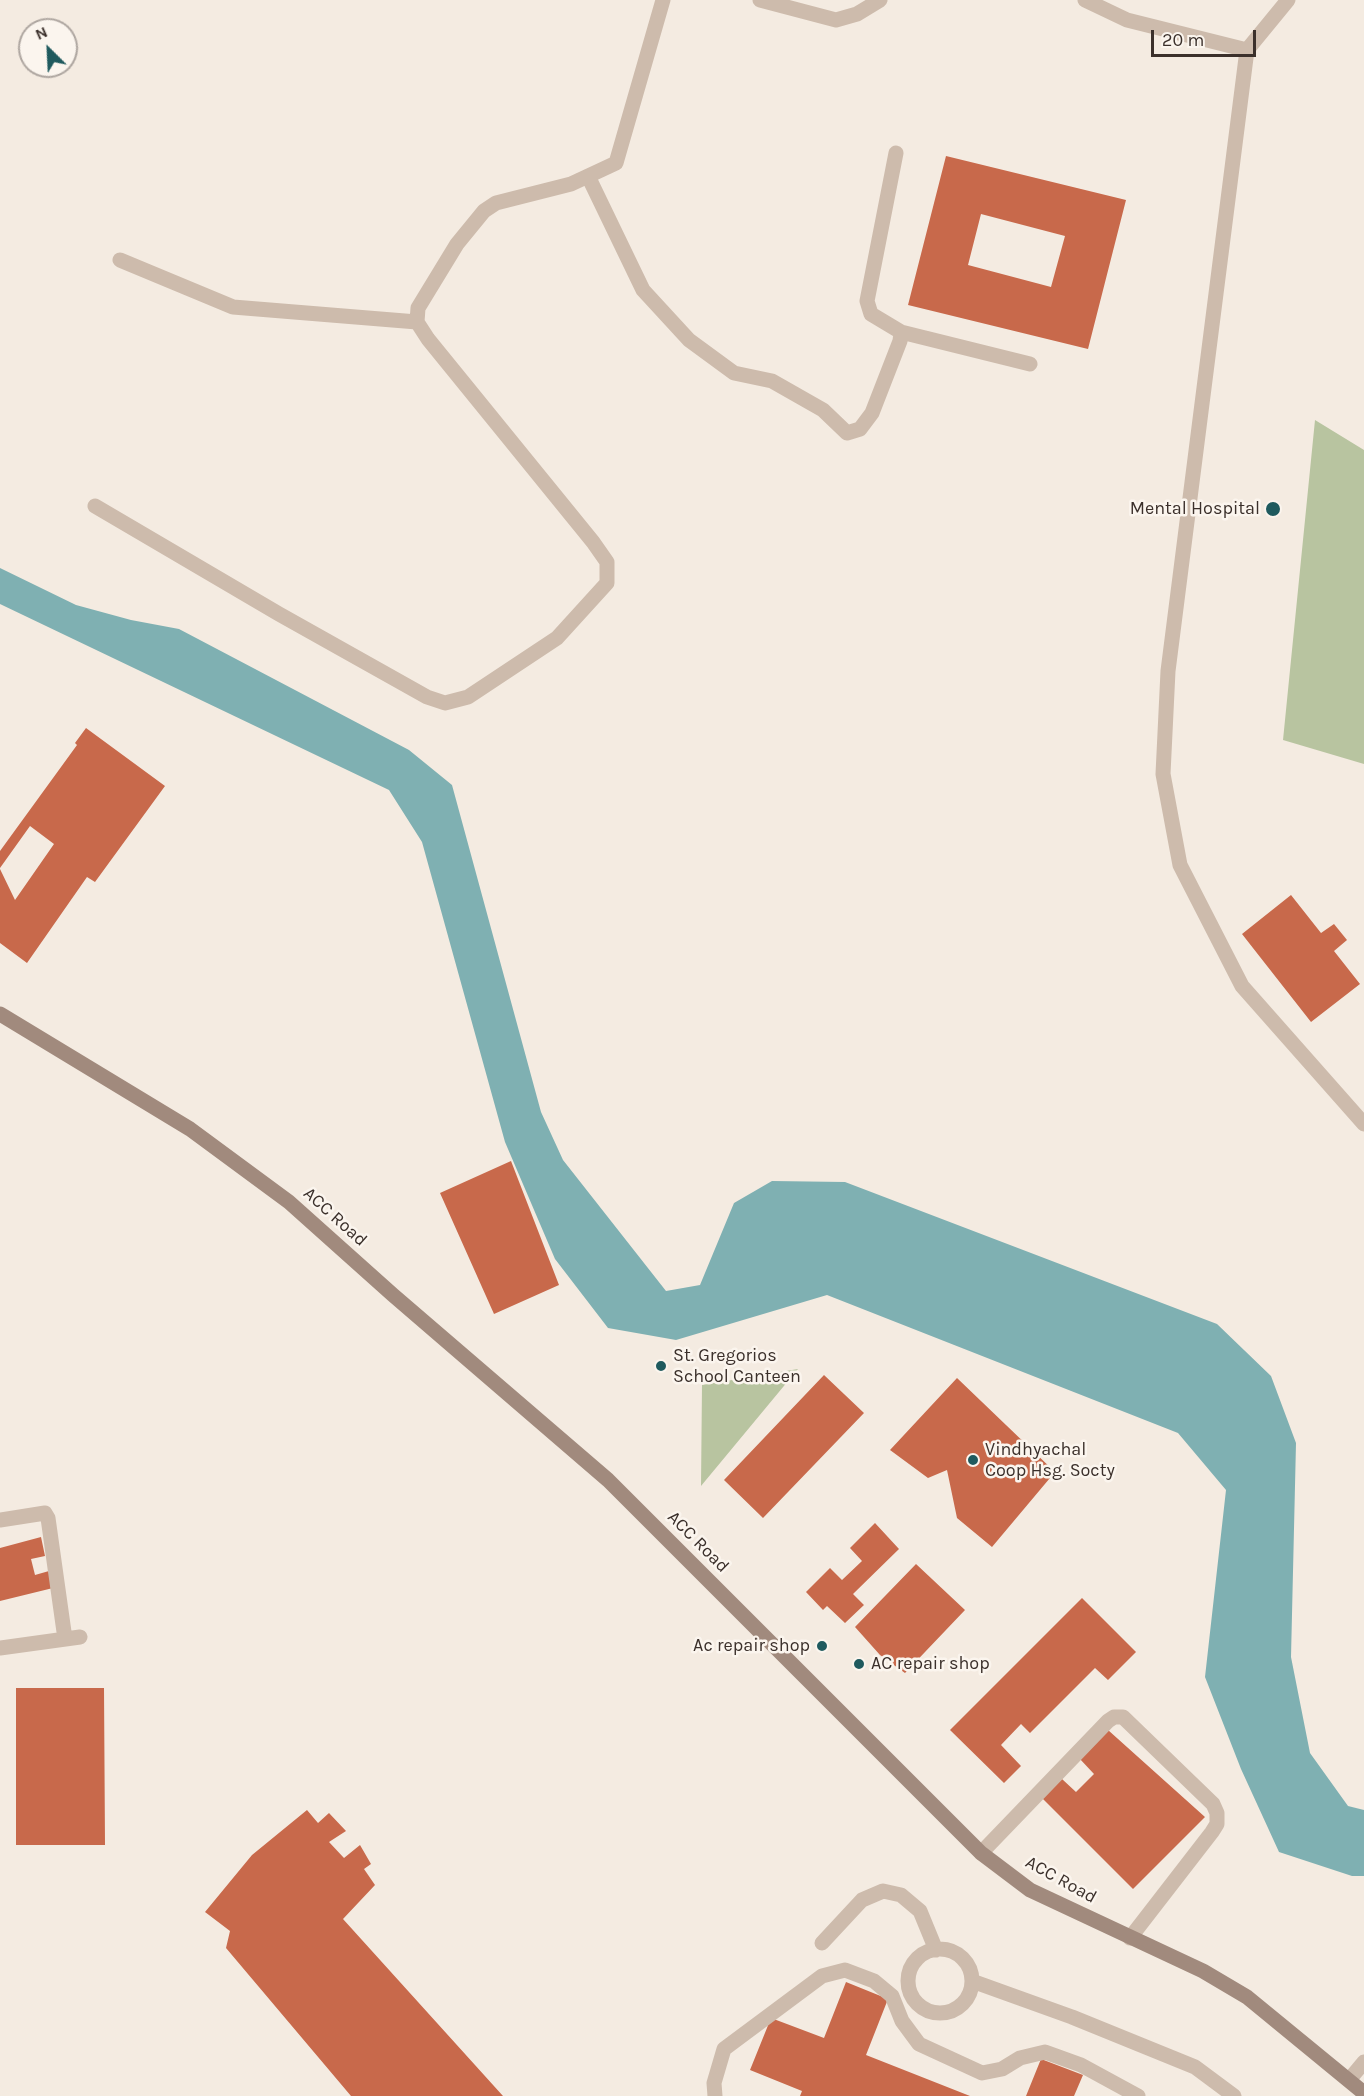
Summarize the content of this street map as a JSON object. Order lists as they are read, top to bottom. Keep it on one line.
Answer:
{"streets":{"street":["ACC Road"]},"places":["Mental Hospital","St. Gregorios School Canteen","Vindhyachal Coop Hsg. Socty","Ac repair shop","AC repair shop"],"scale_bar":"20 m","north":"top left"}
